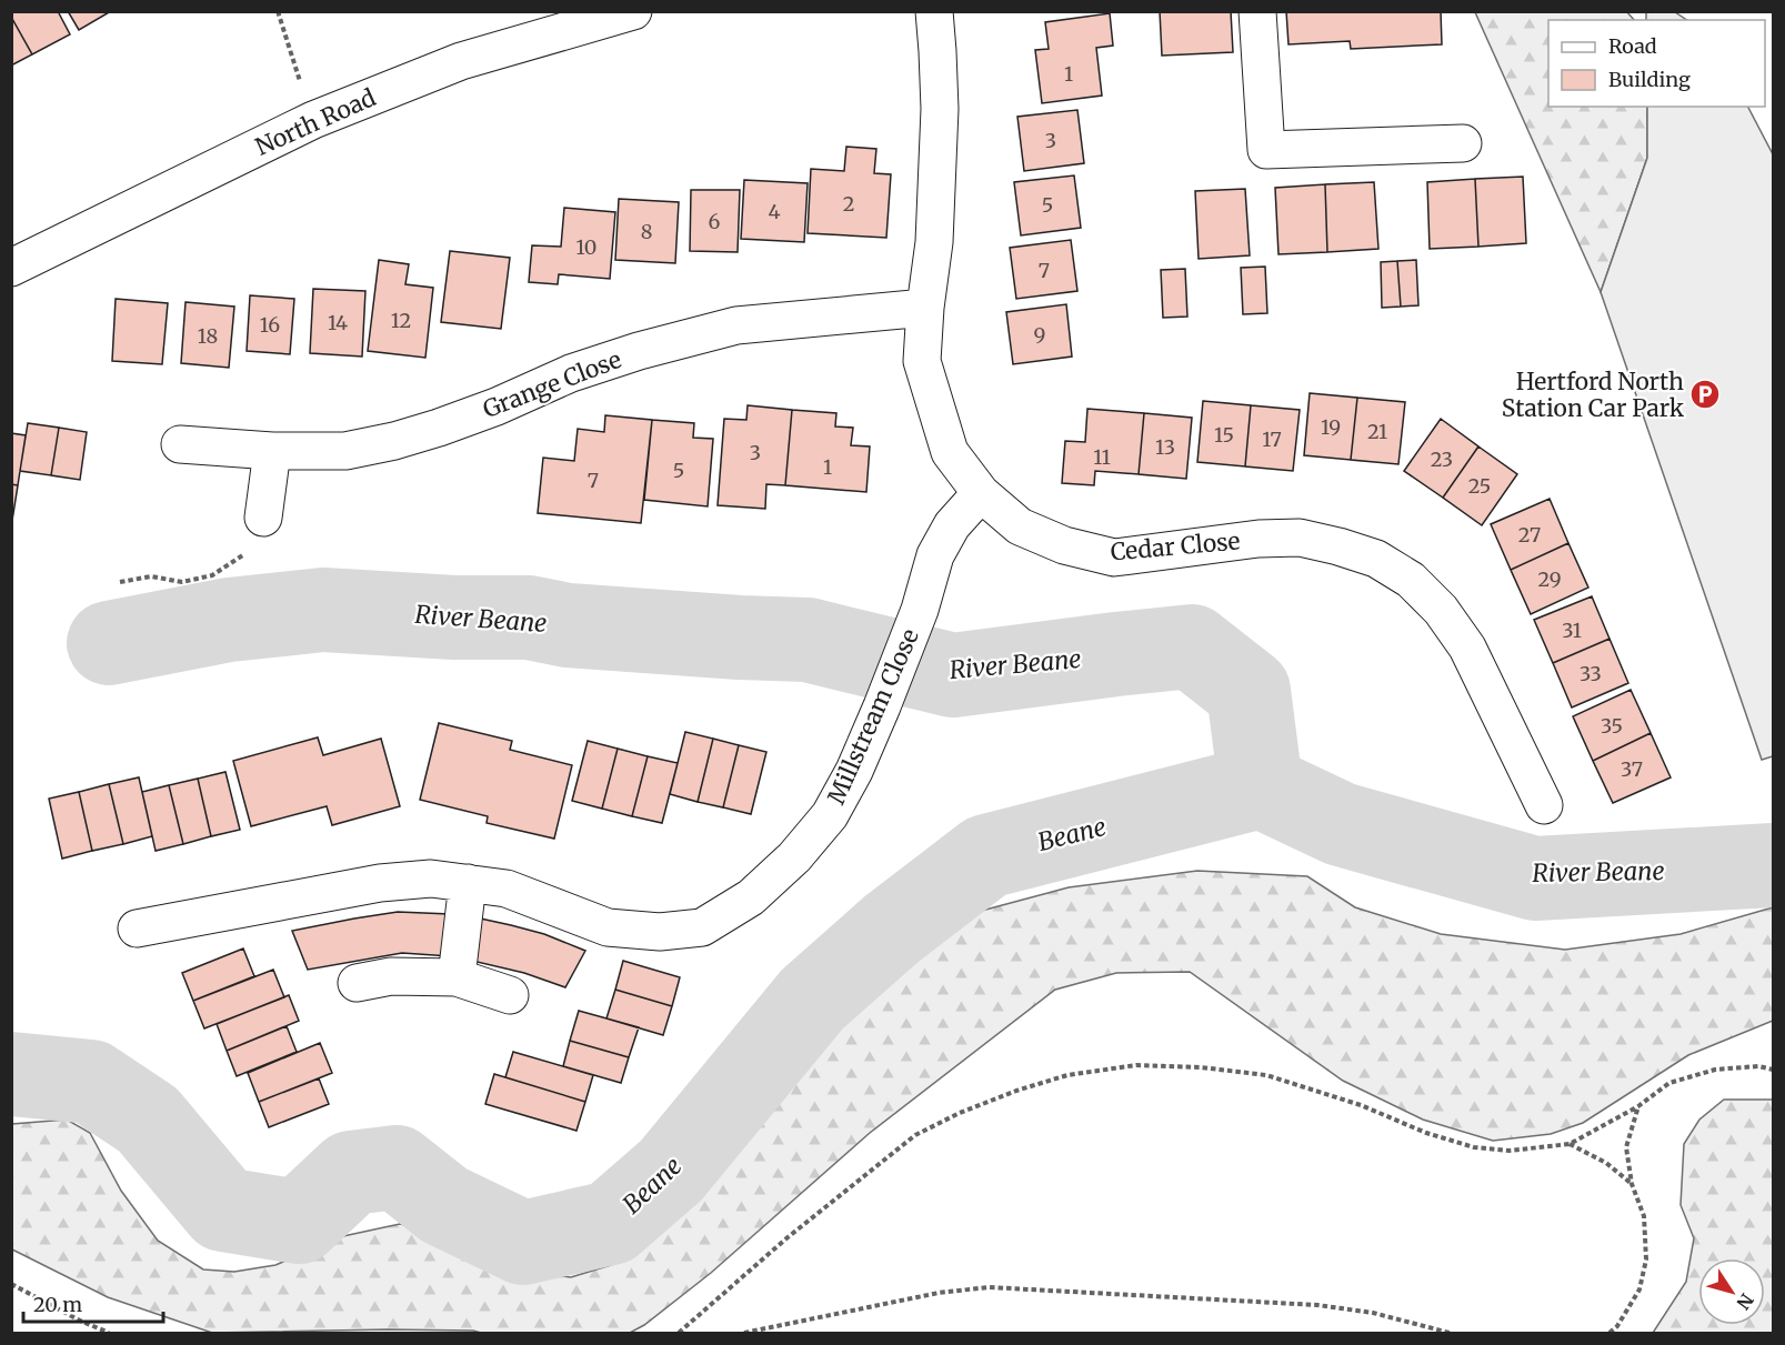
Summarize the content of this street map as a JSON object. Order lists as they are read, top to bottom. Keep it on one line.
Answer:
{"streets":{"street":["North Road","Grange Close","Cedar Close","Millstream Close"]},"crossings":[["Grange Close","Cedar Close"],["Cedar Close","Millstream Close"]],"water":["River Beane","Beane"],"places":{"parking":["Hertford North Station Car Park"]},"house_numbers":["1","3","2","5","4","6","8","10","7","12","14","16","9","18","19","21","15","17","13","3","11","23","1","5","7","25","27","29","31","33","35","37"],"legend":["Road","Building"],"scale_bar":"20 m","north":"bottom right"}
